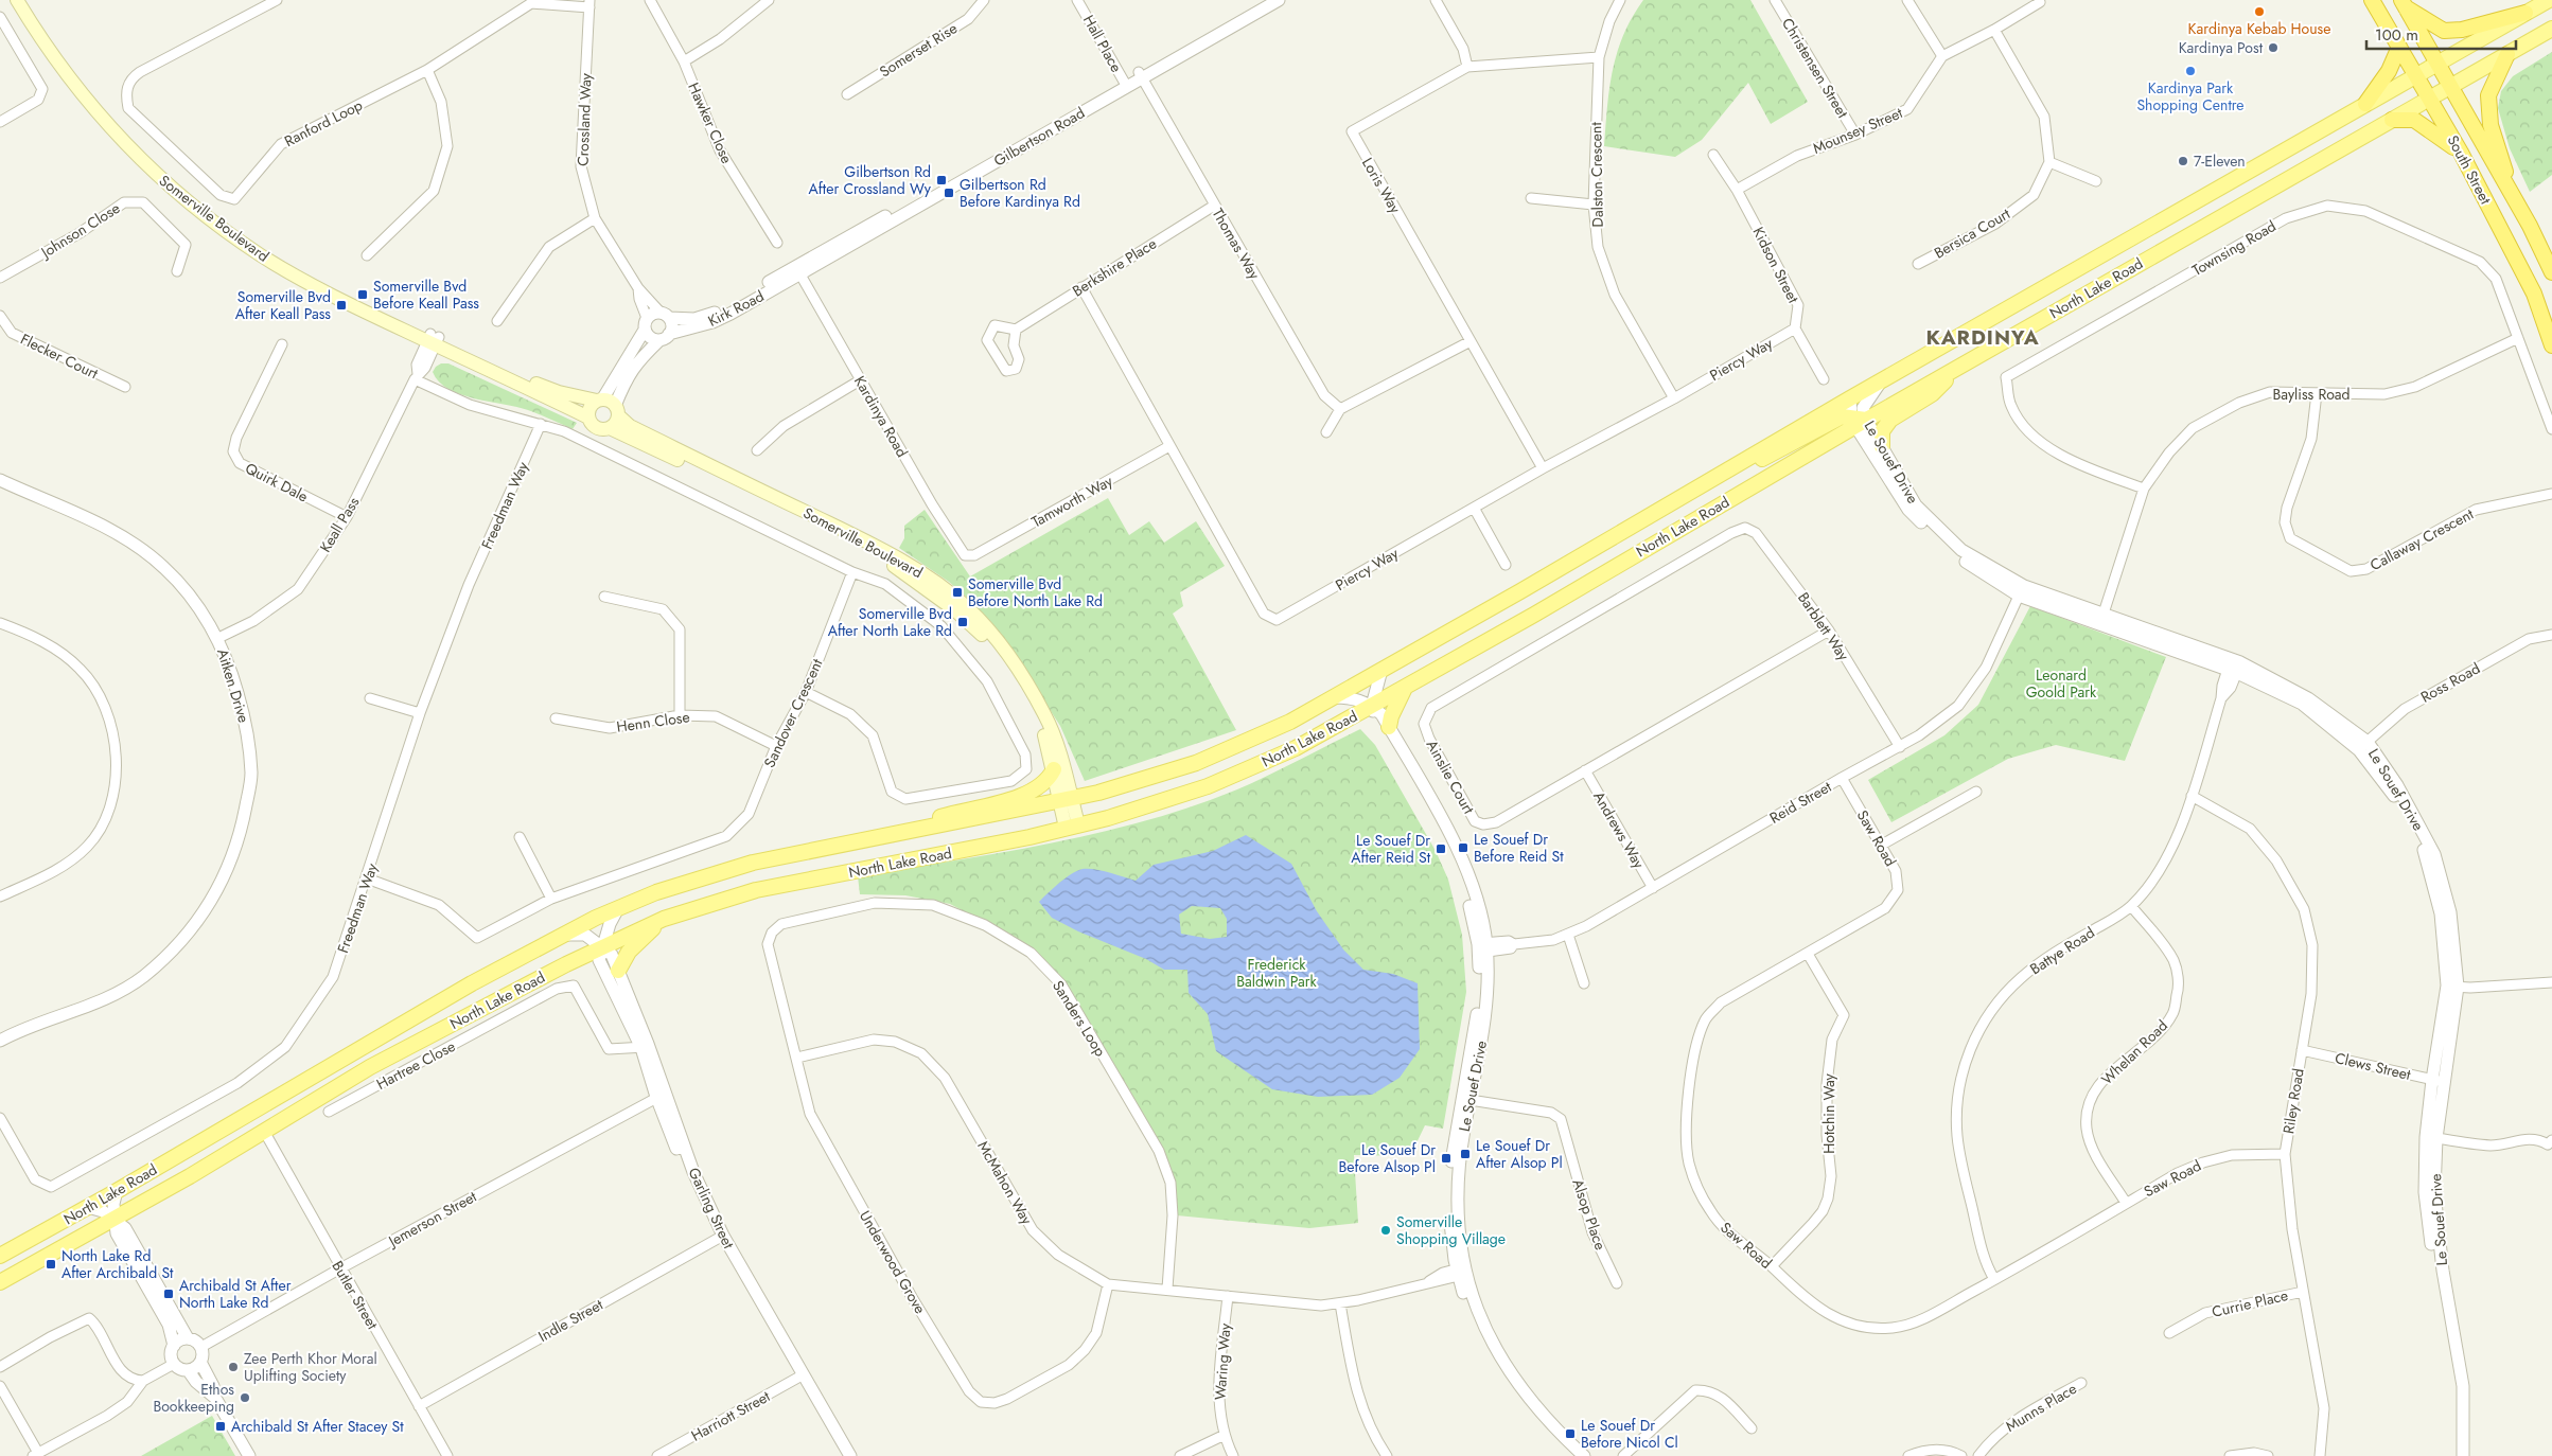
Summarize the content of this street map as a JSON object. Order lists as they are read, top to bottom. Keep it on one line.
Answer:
{"streets":{"highway":["South Street"],"main road":["Somerville Boulevard","North Lake Road"],"street":["Hall Place","Somerset Rise","Christensen Street","Crossland Way","Ranford Loop","Hawker Close","Mounsey Street","Gilbertson Road","Dalston Crescent","Loris Way","Johnson Close","Bersica Court","Thomas Way","Townsing Road","Kidson Street","Berkshire Place","Kirk Road","Flecker Court","Piercy Way","Bayliss Road","Kardinya Road","Le Souef Drive","Quirk Dale","Tamworth Way","Freedman Way","Keall Pass","Callaway Crescent","Barblett Way","Ross Road","Aitken Drive","Sandover Crescent","Henn Close","Ainslie Court","Reid Street","Andrews Way","Saw Road","Battye Road","Sanders Loop","Whelan Road","Hartree Close","Clews Street","Riley Road","Hotchin Way","McMahon Way","Garling Street","Alsop Place","Jemerson Street","Underwood Grove","Butler Street","Currie Place","Indle Street","Waring Way","Munns Place","Harriott Street"]},"crossings":[["Hall Place","Gilbertson Road"],["Christensen Street","Mounsey Street"],["Crossland Way","Ranford Loop"],["Crossland Way","Kirk Road"],["Mounsey Street","Kidson Street"],["Gilbertson Road","Thomas Way"],["Gilbertson Road","Kirk Road"],["Gilbertson Road","Kardinya Road"],["South Street","North Lake Road"],["Dalston Crescent","Loris Way"],["Dalston Crescent","Piercy Way"],["Loris Way","Piercy Way"],["Somerville Boulevard","North Lake Road"],["Somerville Boulevard","Kirk Road"],["Somerville Boulevard","Keall Pass"],["Thomas Way","Berkshire Place"],["Townsing Road","Bayliss Road"],["Kidson Street","Piercy Way"],["Berkshire Place","Piercy Way"],["North Lake Road","Le Souef Drive"],["North Lake Road","Garling Street"],["North Lake Road","Butler Street"],["Kirk Road","Kardinya Road"],["Piercy Way","Tamworth Way"],["Bayliss Road","Le Souef Drive"],["Bayliss Road","Callaway Crescent"],["Kardinya Road","Tamworth Way"],["Le Souef Drive","Ross Road"],["Le Souef Drive","Reid Street"],["Le Souef Drive","Battye Road"],["Le Souef Drive","Clews Street"],["Le Souef Drive","McMahon Way"],["Le Souef Drive","Alsop Place"],["Quirk Dale","Keall Pass"],["Freedman Way","Sandover Crescent"],["Keall Pass","Aitken Drive"],["Barblett Way","Ainslie Court"],["Barblett Way","Reid Street"],["Sandover Crescent","Henn Close"],["Ainslie Court","Andrews Way"],["Reid Street","Andrews Way"],["Reid Street","Saw Road"],["Saw Road","Battye Road"],["Saw Road","Whelan Road"],["Saw Road","Riley Road"],["Saw Road","Hotchin Way"],["Battye Road","Whelan Road"],["Battye Road","Riley Road"],["Sanders Loop","McMahon Way"],["Sanders Loop","Underwood Grove"],["Hartree Close","Garling Street"],["Clews Street","Riley Road"],["Riley Road","Currie Place"],["McMahon Way","Underwood Grove"],["McMahon Way","Waring Way"],["Garling Street","Jemerson Street"],["Garling Street","Indle Street"],["Garling Street","Harriott Street"],["Jemerson Street","Butler Street"],["Butler Street","Indle Street"]],"districts":["KARDINYA"],"parks":["Leonard Goold Park","Frederick Baldwin Park"],"places":{"other":["Kardinya Kebab House","Kardinya Post","Kardinya Park Shopping Centre","7-Eleven","Somerville Shopping Village","Zee Perth Khor Moral Uplifting Society","Ethos Bookkeeping"],"transit":["Gilbertson Rd After Crossland Wy","Gilbertson Rd Before Kardinya Rd","Somerville Bvd Before Keall Pass","Somerville Bvd After Keall Pass","Somerville Bvd Before North Lake Rd","Somerville Bvd After North Lake Rd","Le Souef Dr Before Reid St","Le Souef Dr After Reid St","Le Souef Dr After Alsop Pl","Le Souef Dr Before Alsop Pl","North Lake Rd After Archibald St","Archibald St After North Lake Rd","Archibald St After Stacey St","Le Souef Dr Before Nicol Cl"]},"scale_bar":"100 m"}
